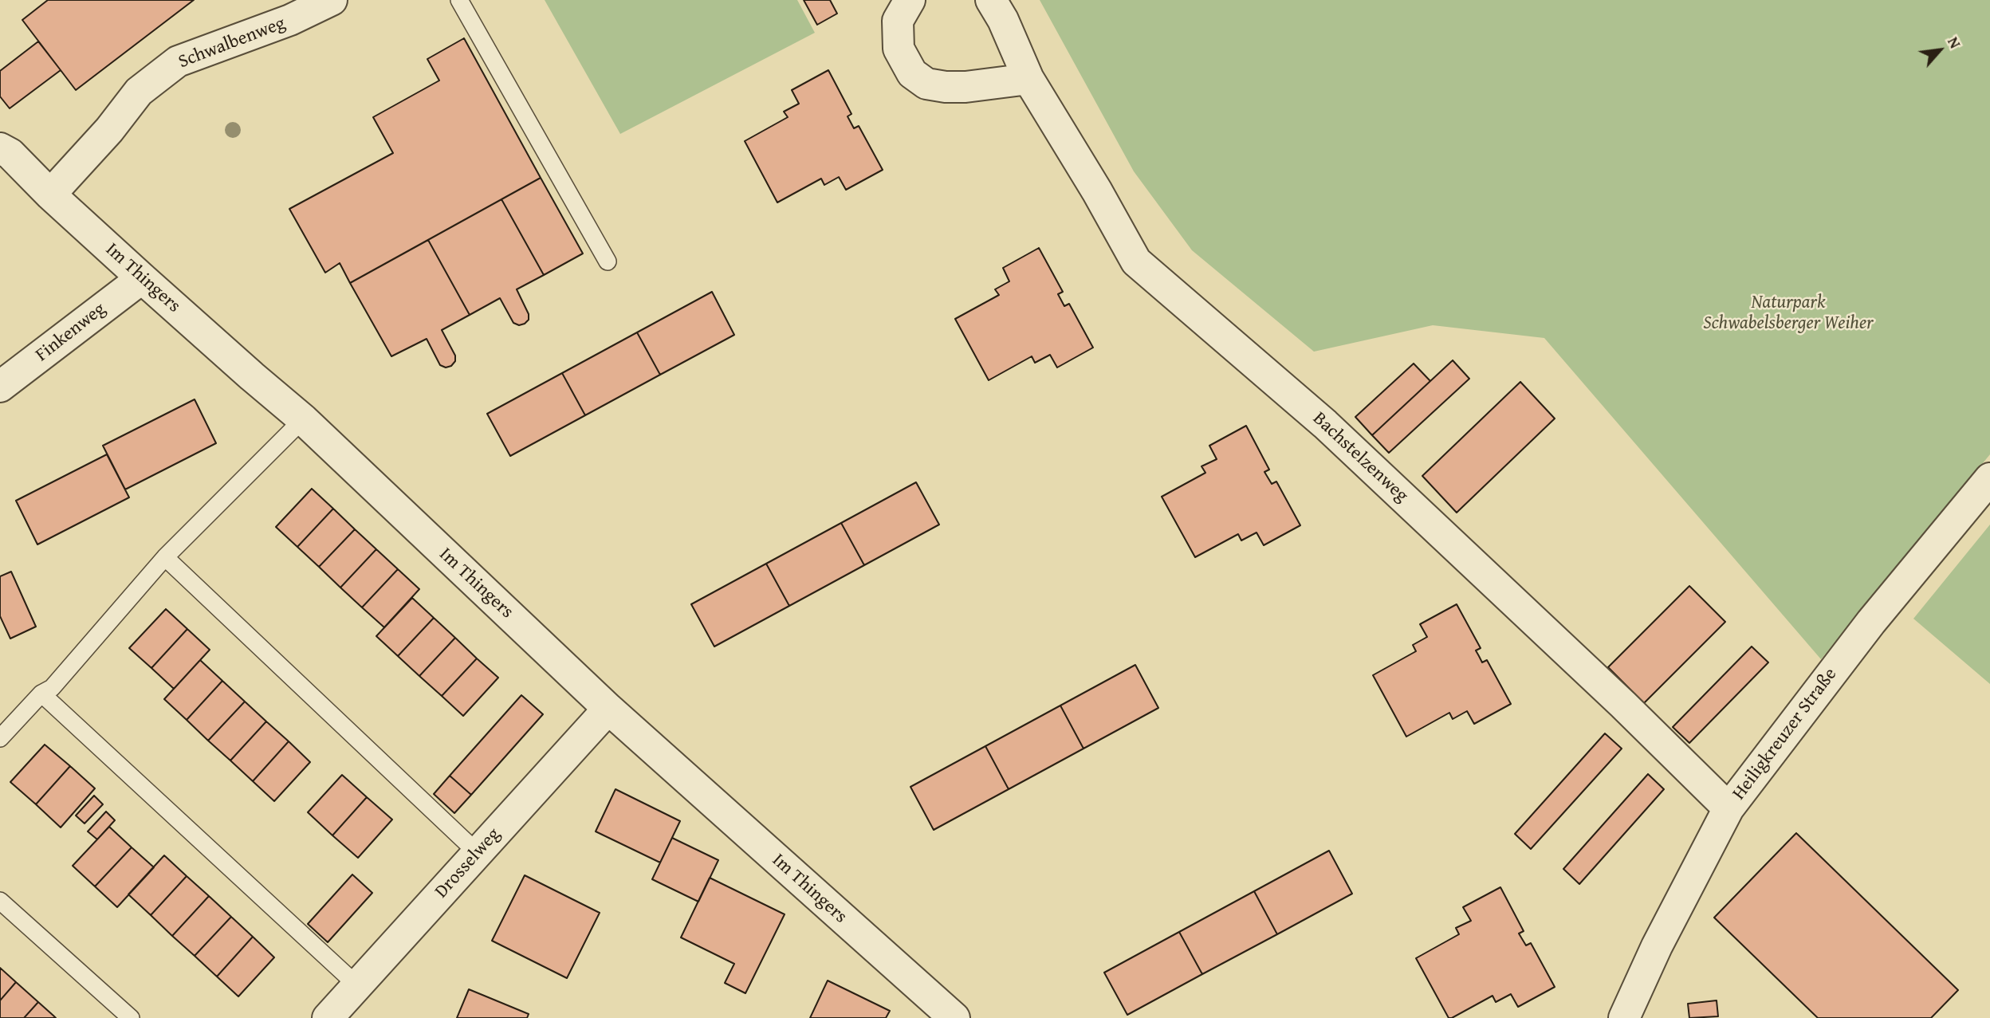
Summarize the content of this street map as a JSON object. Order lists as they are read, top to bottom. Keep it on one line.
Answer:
{"streets":{"street":["Schwalbenweg","Im Thingers","Finkenweg","Bachstelzenweg","Heiligkreuzer Straße","Drosselweg"]},"crossings":[["Schwalbenweg","Im Thingers"],["Im Thingers","Finkenweg"],["Im Thingers","Drosselweg"],["Bachstelzenweg","Heiligkreuzer Straße"]],"parks":["Naturpark Schwabelsberger Weiher"],"north":"top right"}
